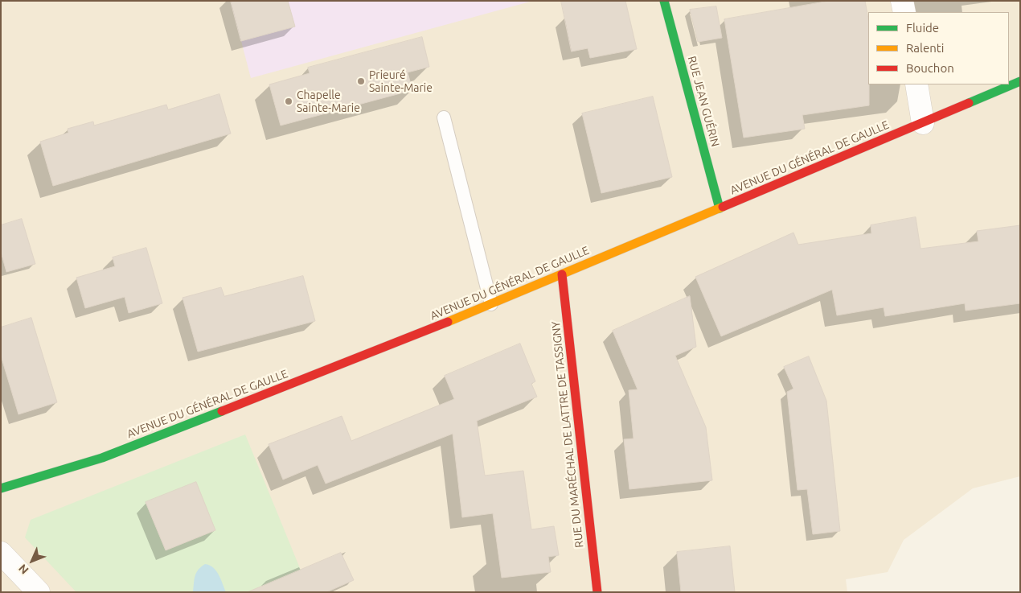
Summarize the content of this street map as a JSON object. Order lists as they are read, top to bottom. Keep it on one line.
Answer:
{"streets":{"main road":["RUE JEAN GUÉRIN","AVENUE DU GÉNÉRAL DE GAULLE","RUE DU MARÉCHAL DE LATTRE DE TASSIGNY"]},"crossings":[["RUE JEAN GUÉRIN","AVENUE DU GÉNÉRAL DE GAULLE"],["AVENUE DU GÉNÉRAL DE GAULLE","RUE DU MARÉCHAL DE LATTRE DE TASSIGNY"]],"places":["Prieuré Sainte-Marie","Chapelle Sainte-Marie"],"legend":["Fluide","Ralenti","Bouchon"],"north":"bottom left"}
